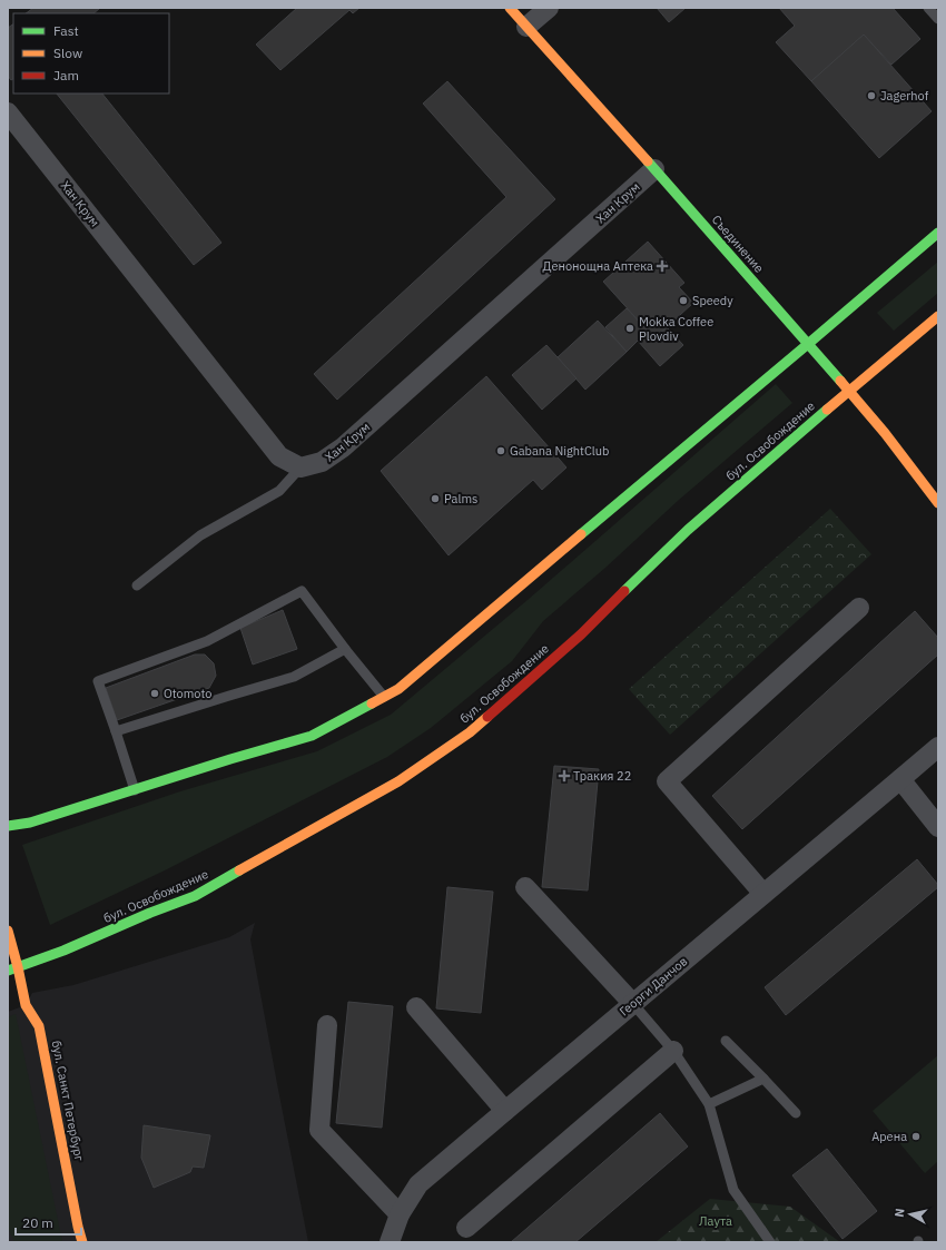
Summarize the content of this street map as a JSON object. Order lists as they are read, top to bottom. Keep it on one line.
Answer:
{"streets":{"main road":["Съединение","бул. Освобождение","бул. Санкт Петербург"],"street":["Хан Крум","Георги Данчов"]},"crossings":[["Хан Крум","Съединение"],["Съединение","бул. Освобождение"],["бул. Освобождение","бул. Санкт Петербург"]],"parks":["Лаута"],"places":{"other":["Jagerhof","Speedy","Mokka Coffee Plovdiv","Gabana NightClub","Palms","Otomoto","Арена"],"health":["Денонощна Аптека","Тракия 22"]},"legend":["Fast","Slow","Jam"],"scale_bar":"20 m","north":"left"}
